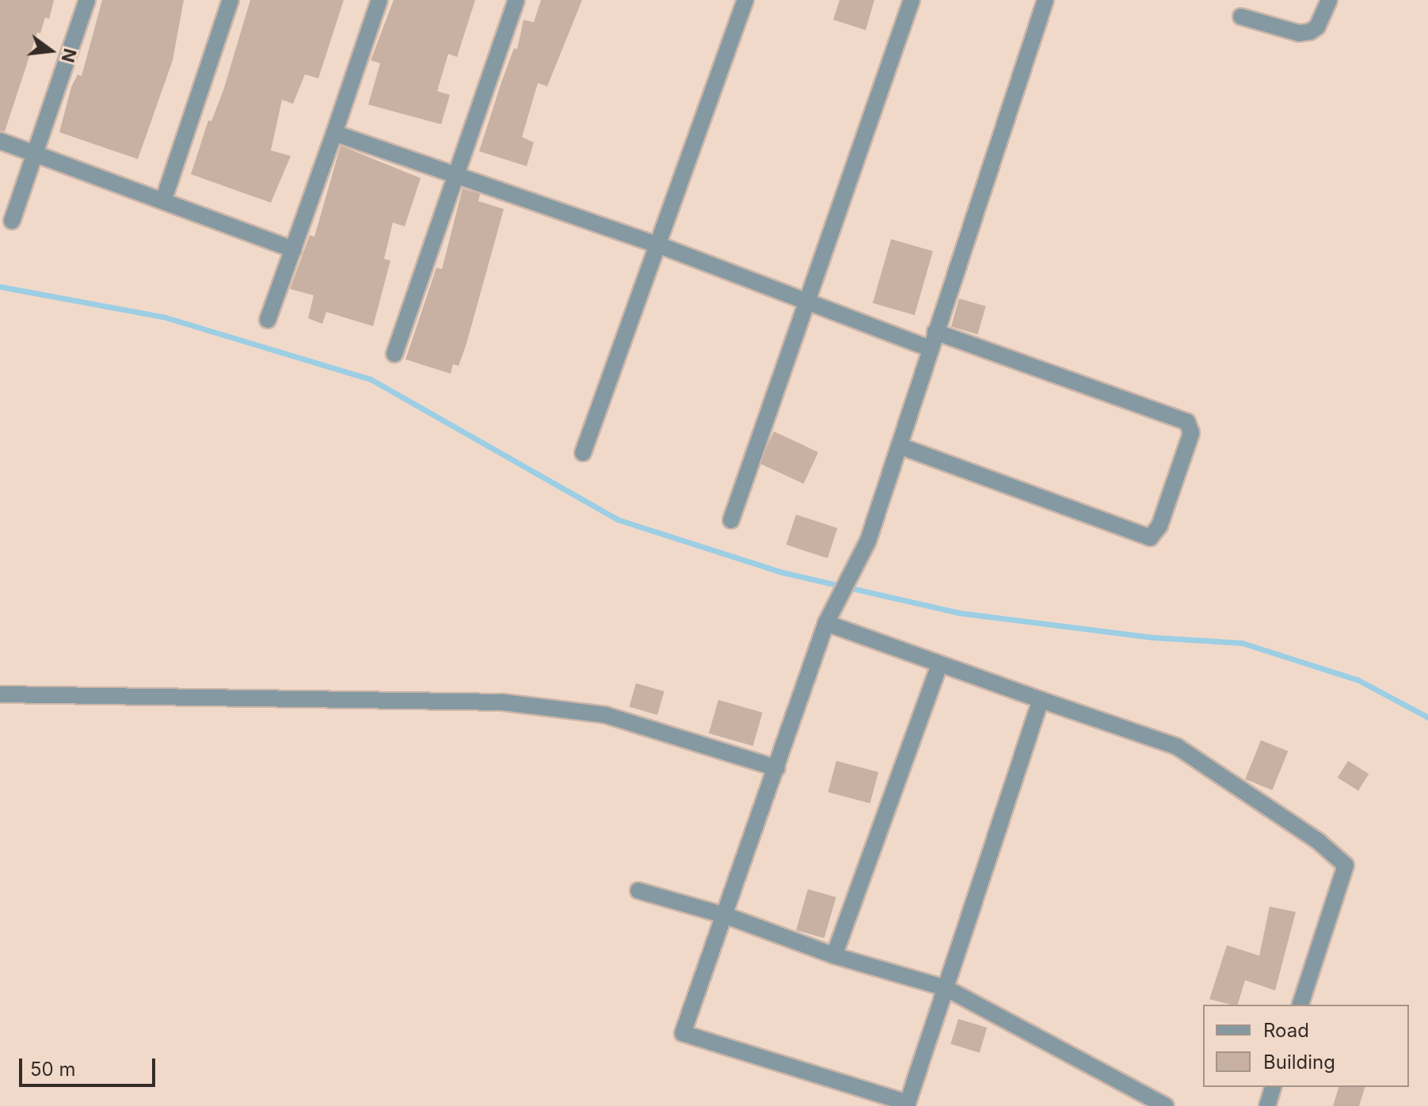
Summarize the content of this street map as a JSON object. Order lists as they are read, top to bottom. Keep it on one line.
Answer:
{"legend":["Road","Building"],"scale_bar":"50 m","north":"right"}
